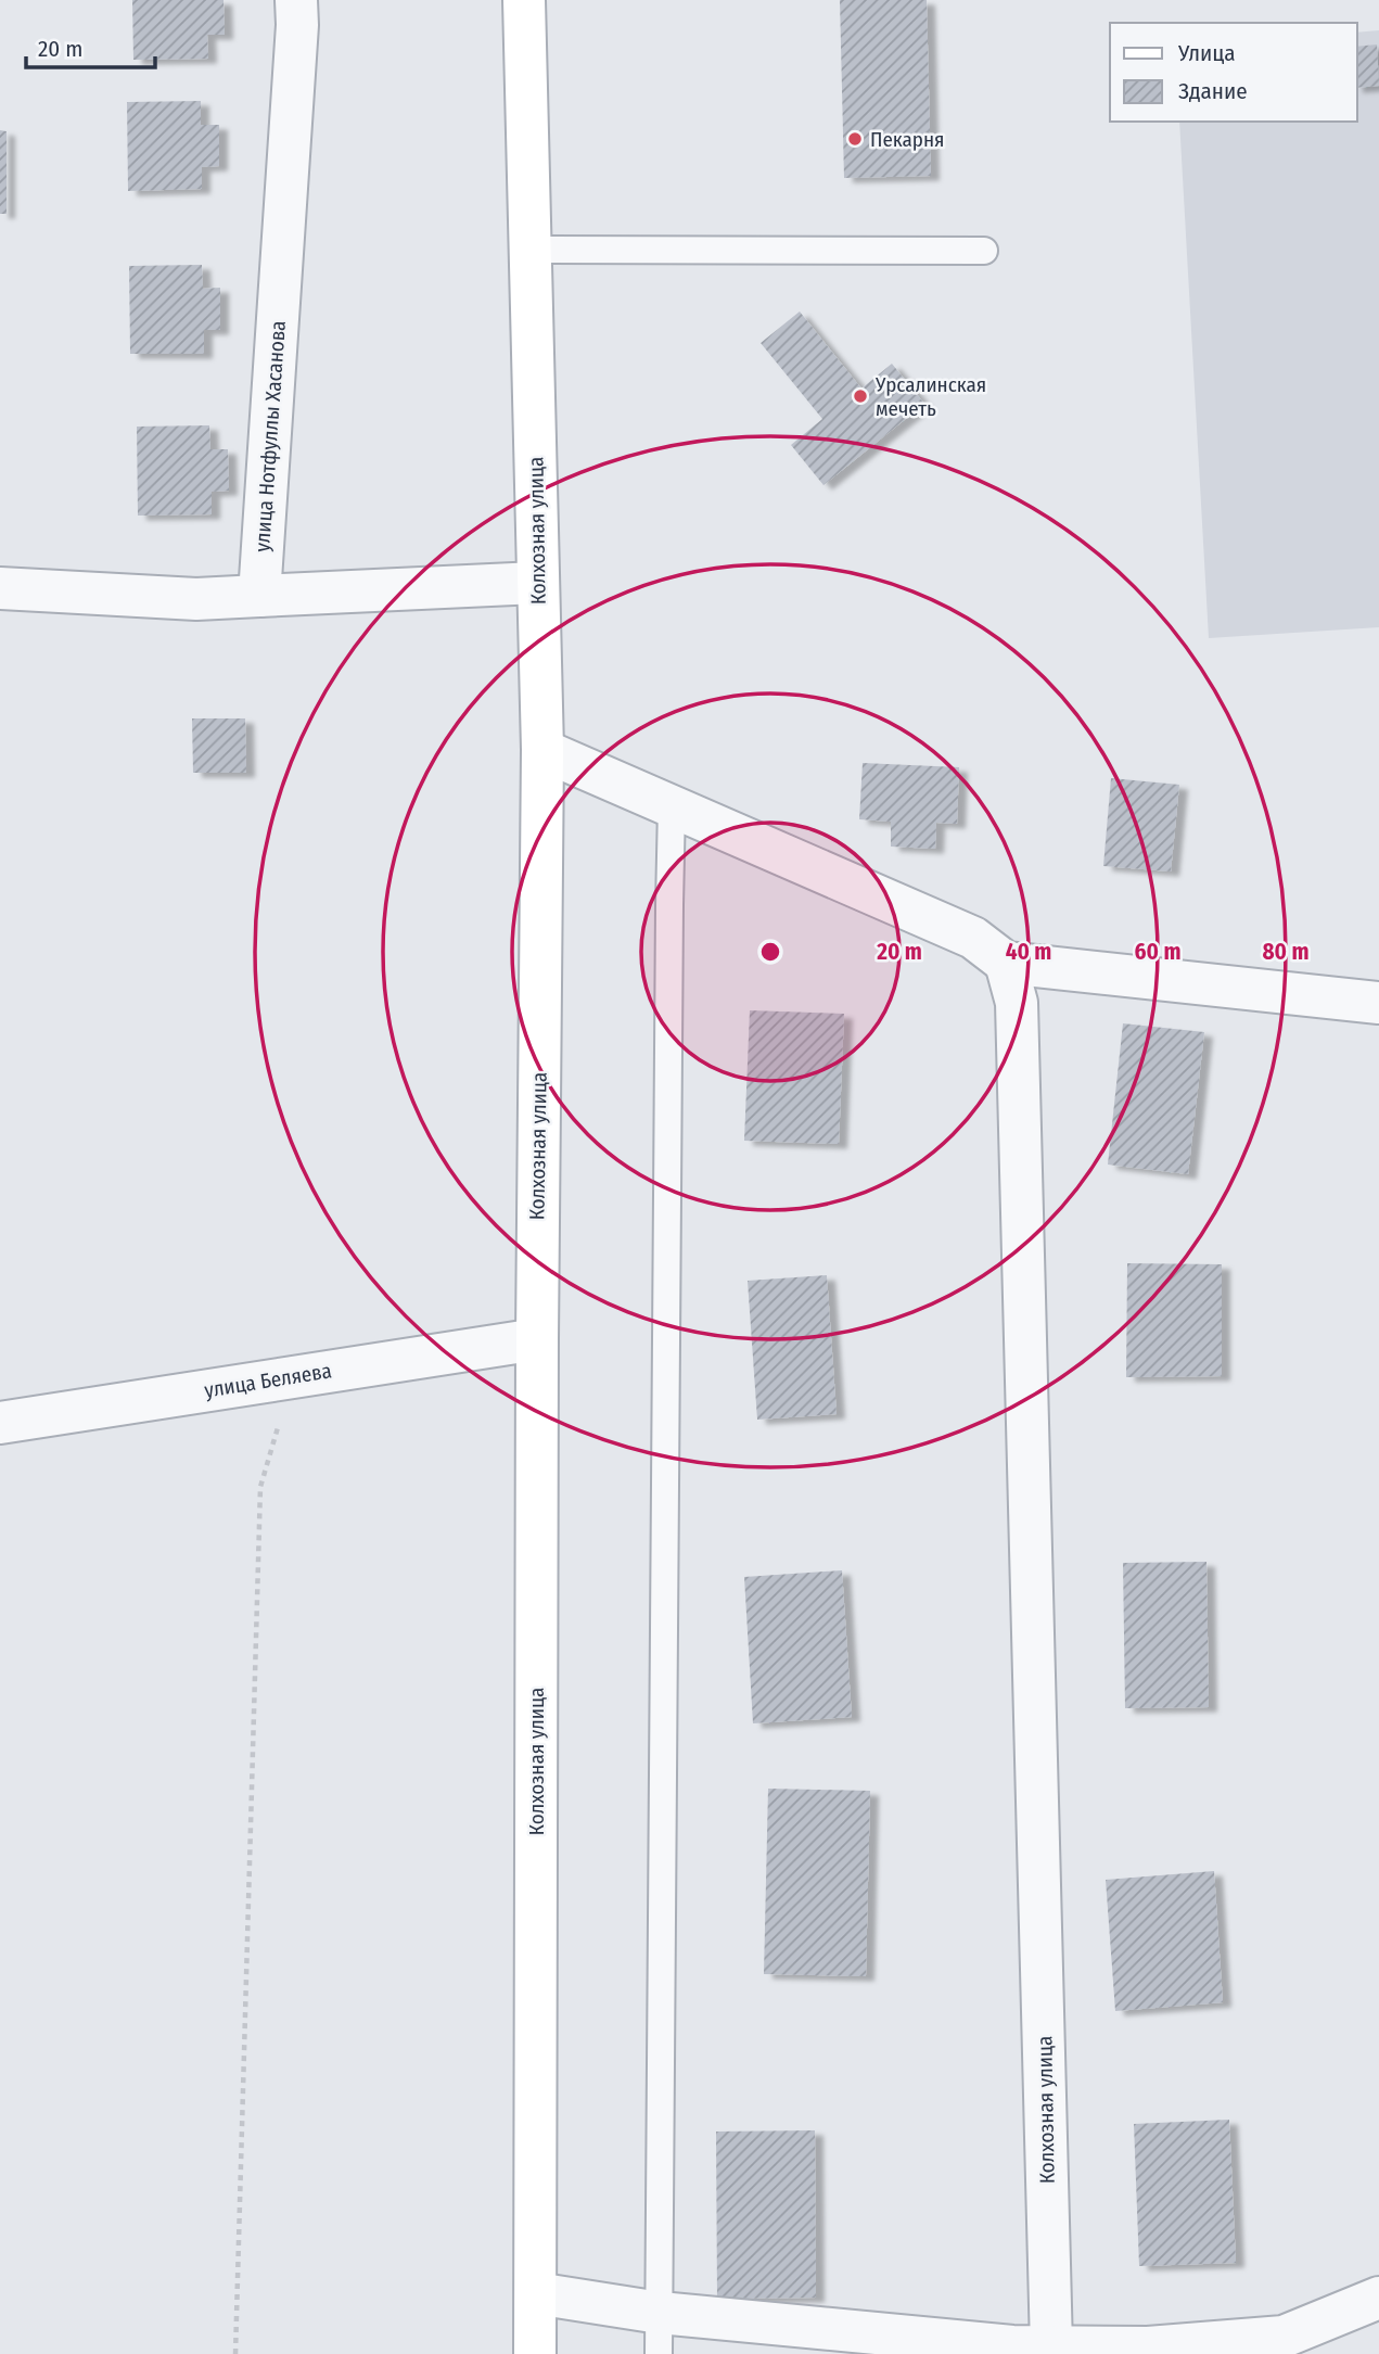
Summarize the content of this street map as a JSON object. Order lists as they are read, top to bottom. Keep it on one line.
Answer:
{"streets":{"main road":["Колхозная улица"],"street":["улица Нотфуллы Хасанова","улица Беляева"]},"crossings":[["Колхозная улица","улица Беляева"]],"places":["Пекарня","Урсалинская мечеть"],"legend":["Улица","Здание"],"scale_bar":"20 m","rings":["20 m","40 m","60 m","80 m"]}
